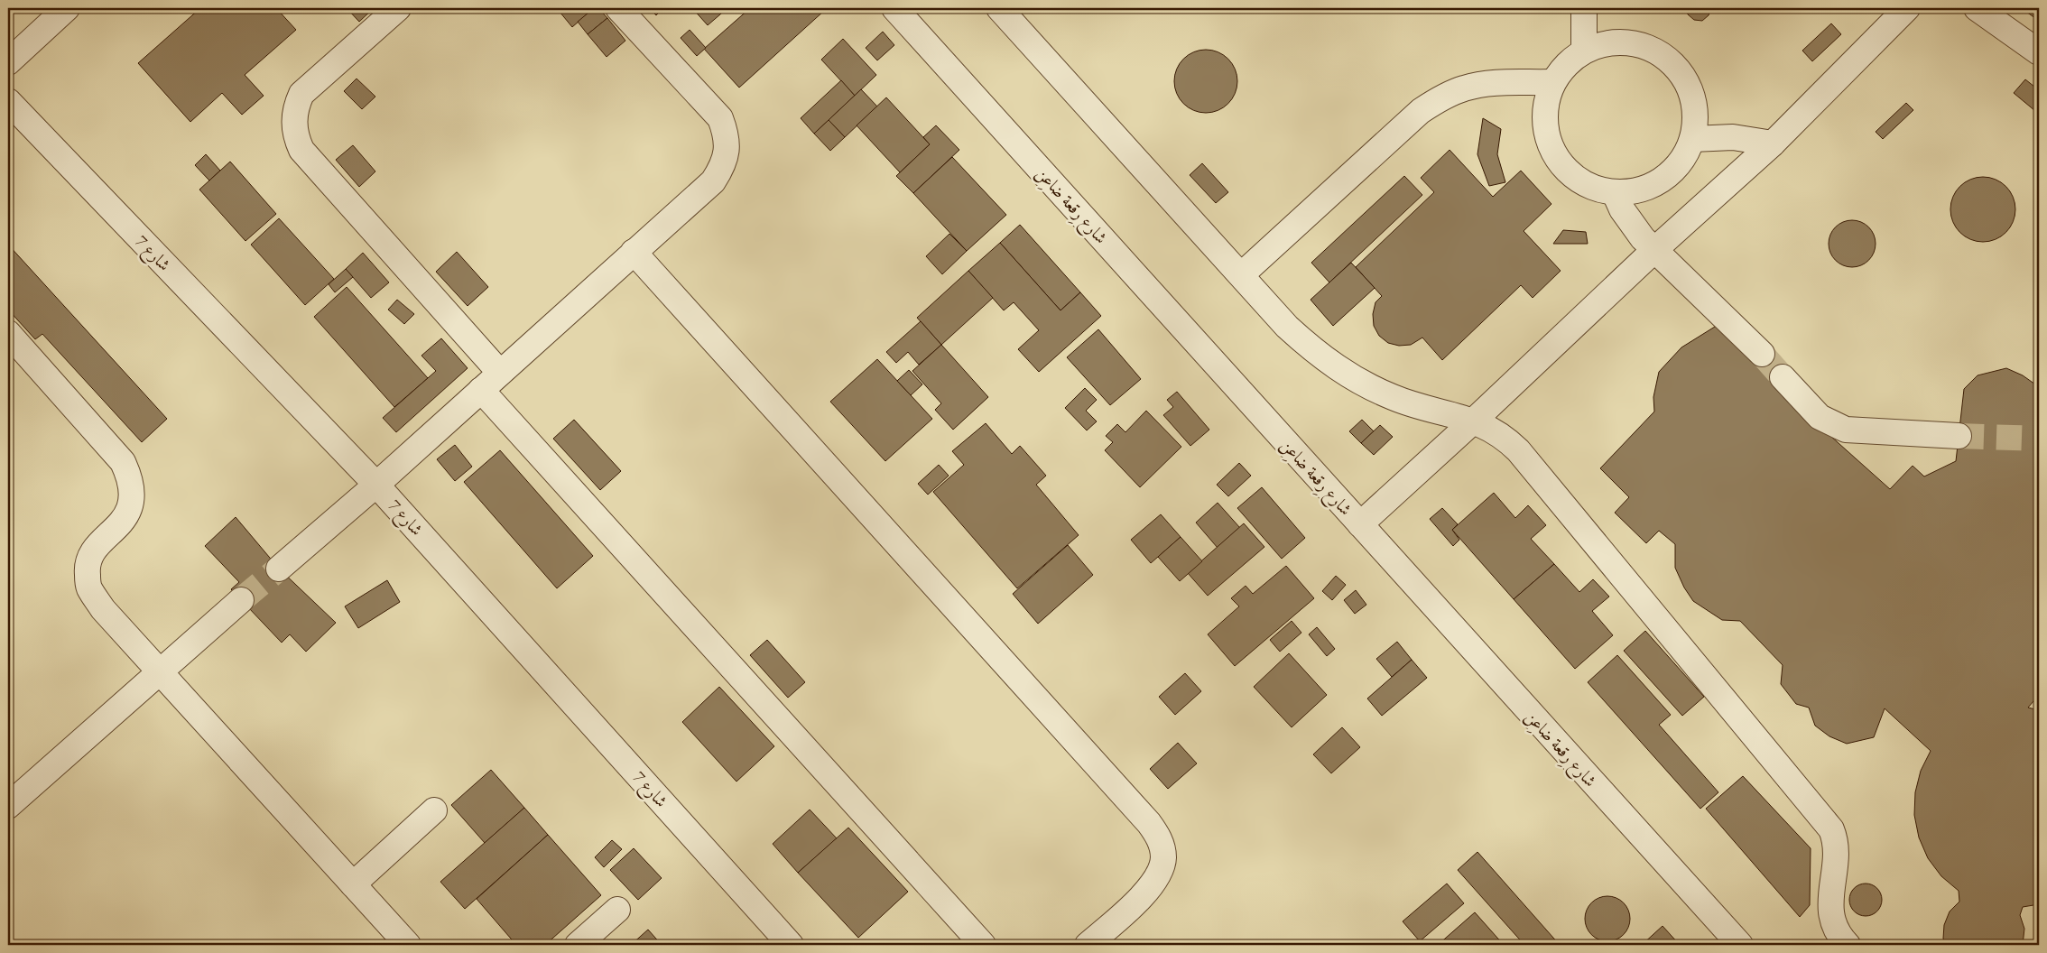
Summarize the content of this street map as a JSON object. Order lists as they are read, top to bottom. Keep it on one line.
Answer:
{"streets":{"street":["شارع رِقعة ضاعِن","شارع 7"]}}
